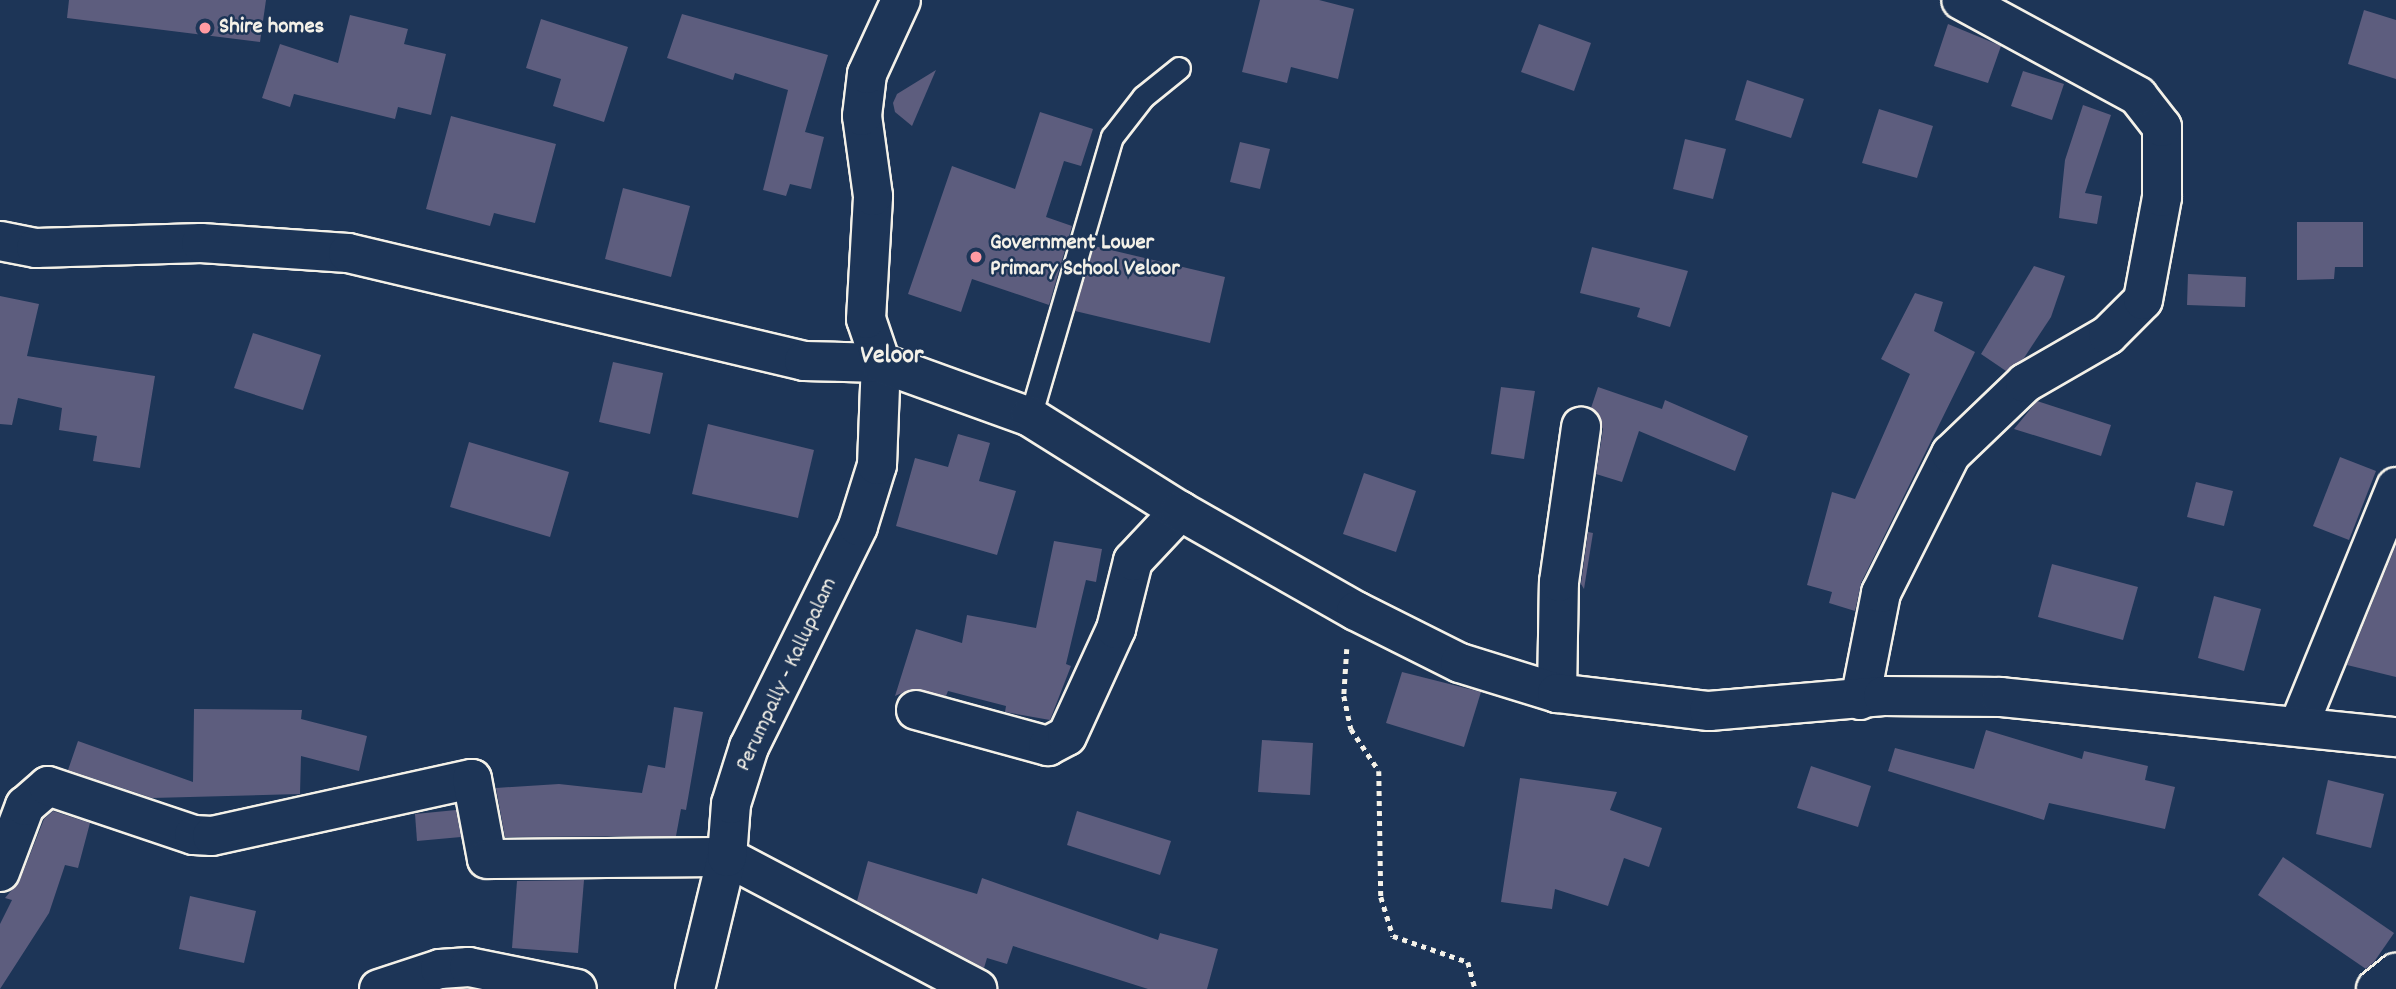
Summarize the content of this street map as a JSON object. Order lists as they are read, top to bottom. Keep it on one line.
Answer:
{"streets":{"street":["Perumpally - Kallupalam"]},"districts":["Veloor"],"places":["Shire homes","Government Lower Primary School Veloor"]}
